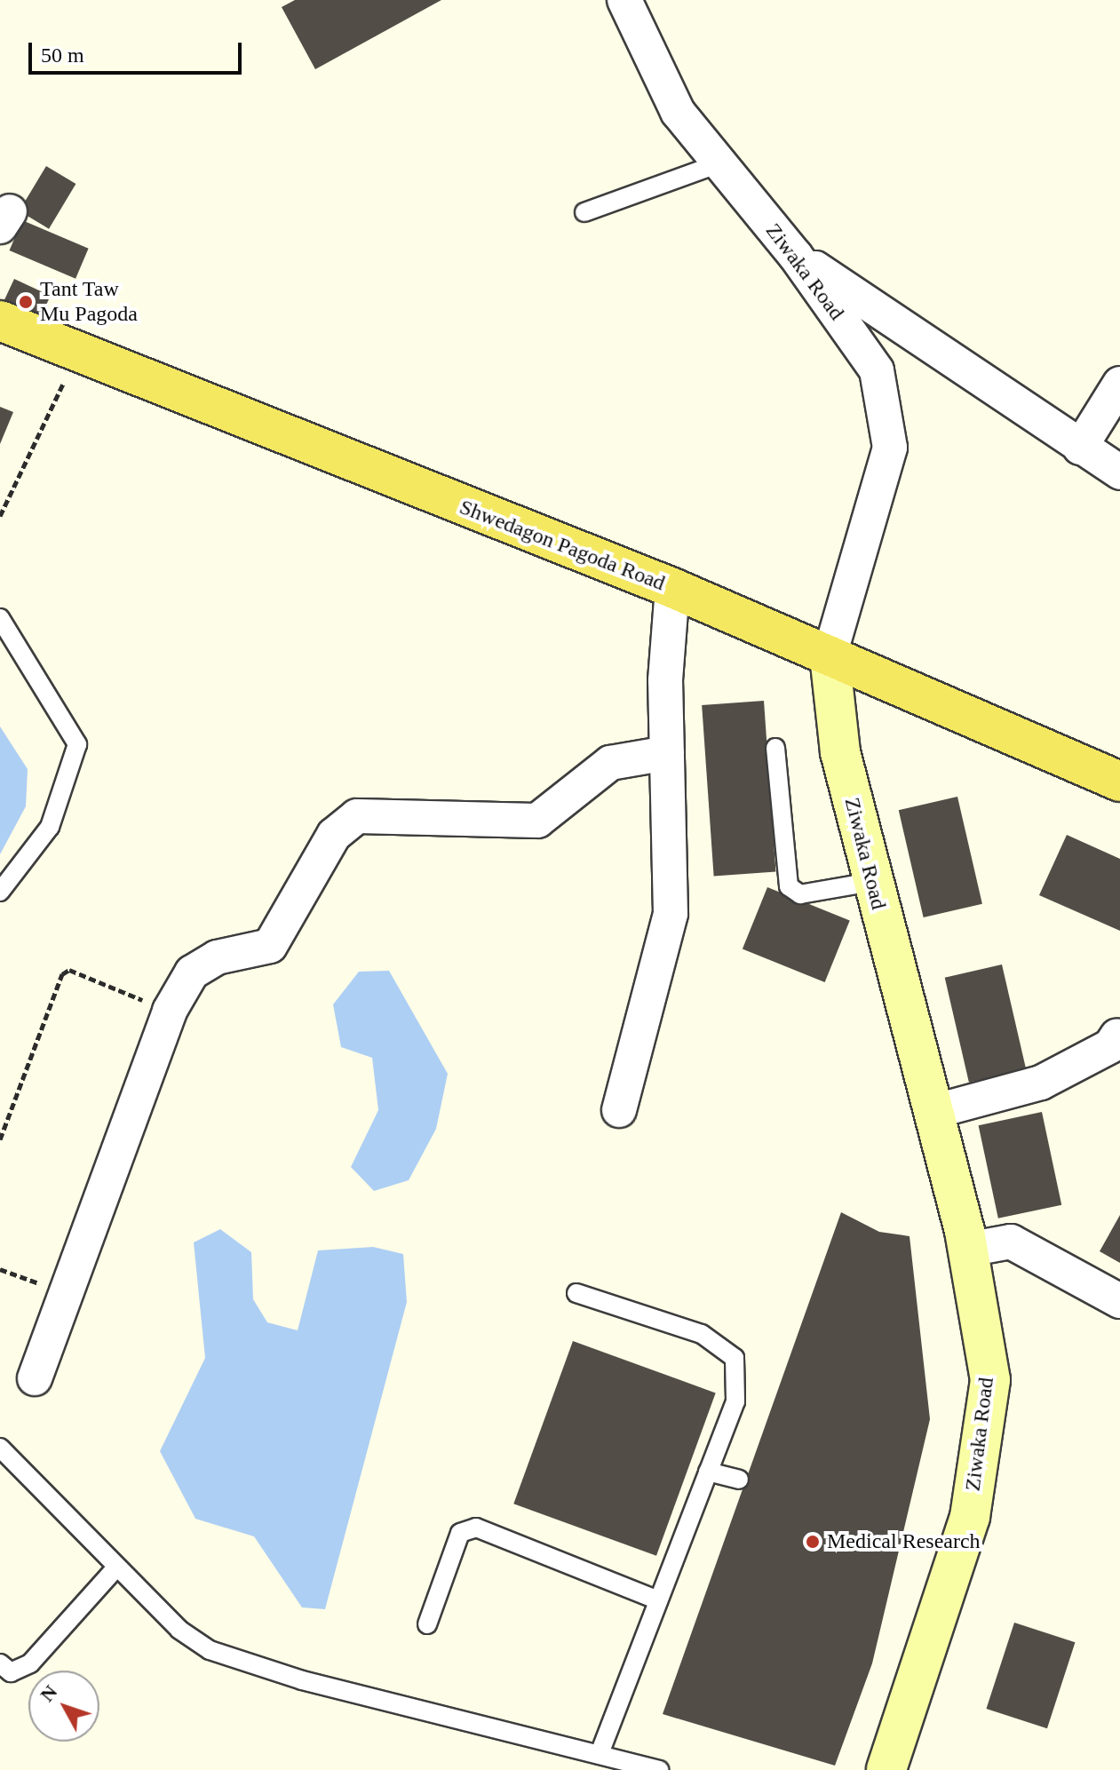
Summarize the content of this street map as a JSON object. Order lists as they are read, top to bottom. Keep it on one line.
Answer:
{"streets":{"main road":["Ziwaka Road","Shwedagon Pagoda Road"]},"crossings":[["Ziwaka Road","Shwedagon Pagoda Road"]],"places":["Tant Taw Mu Pagoda","Medical Research"],"scale_bar":"50 m","north":"top left"}
